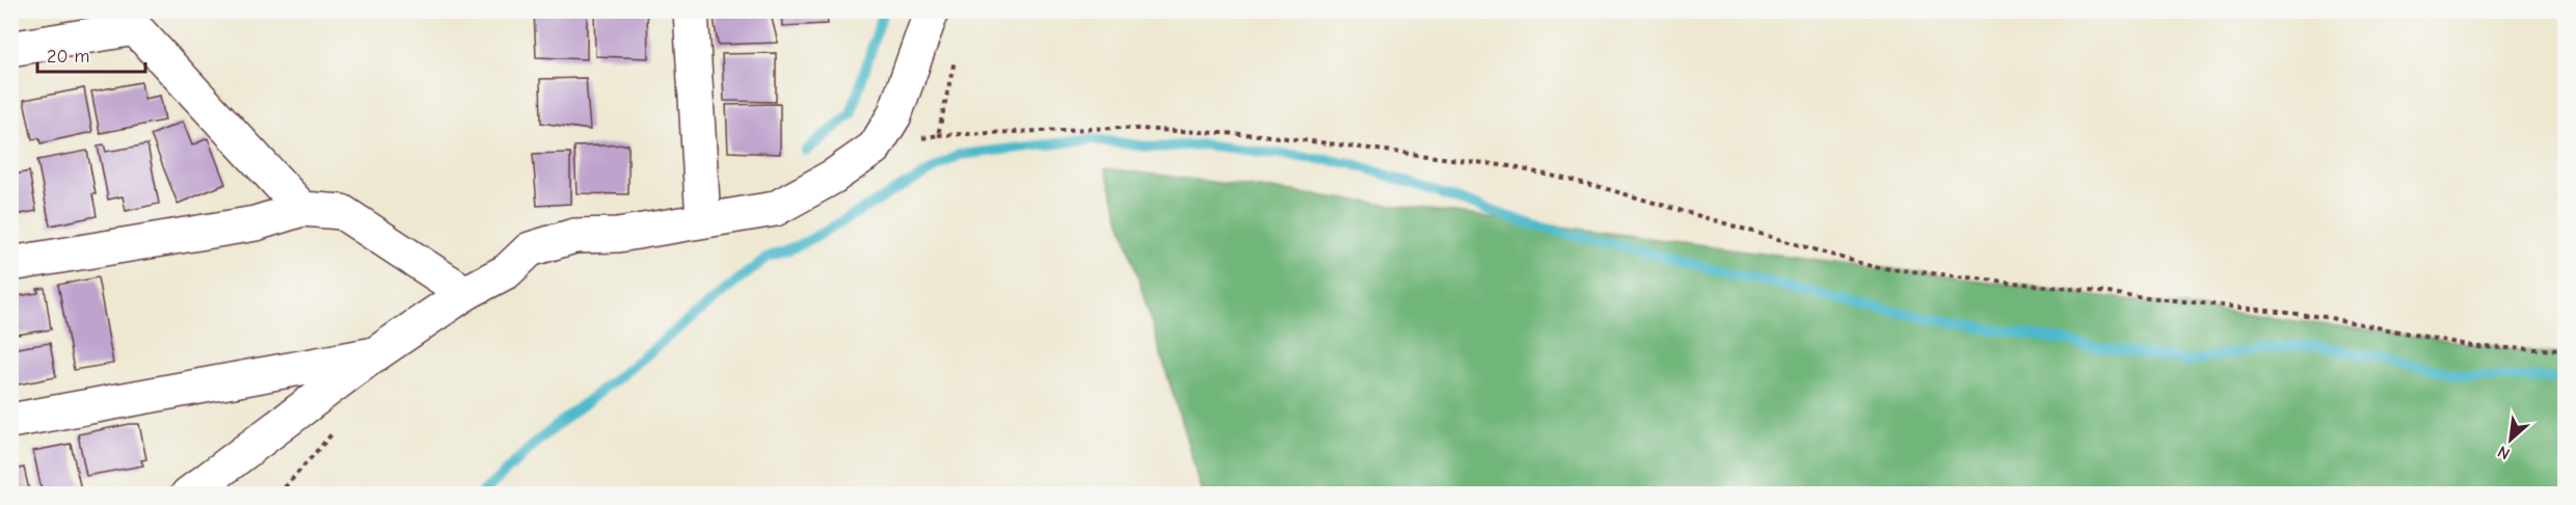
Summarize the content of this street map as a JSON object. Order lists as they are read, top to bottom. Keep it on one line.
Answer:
{"scale_bar":"20 m","north":"bottom left"}
